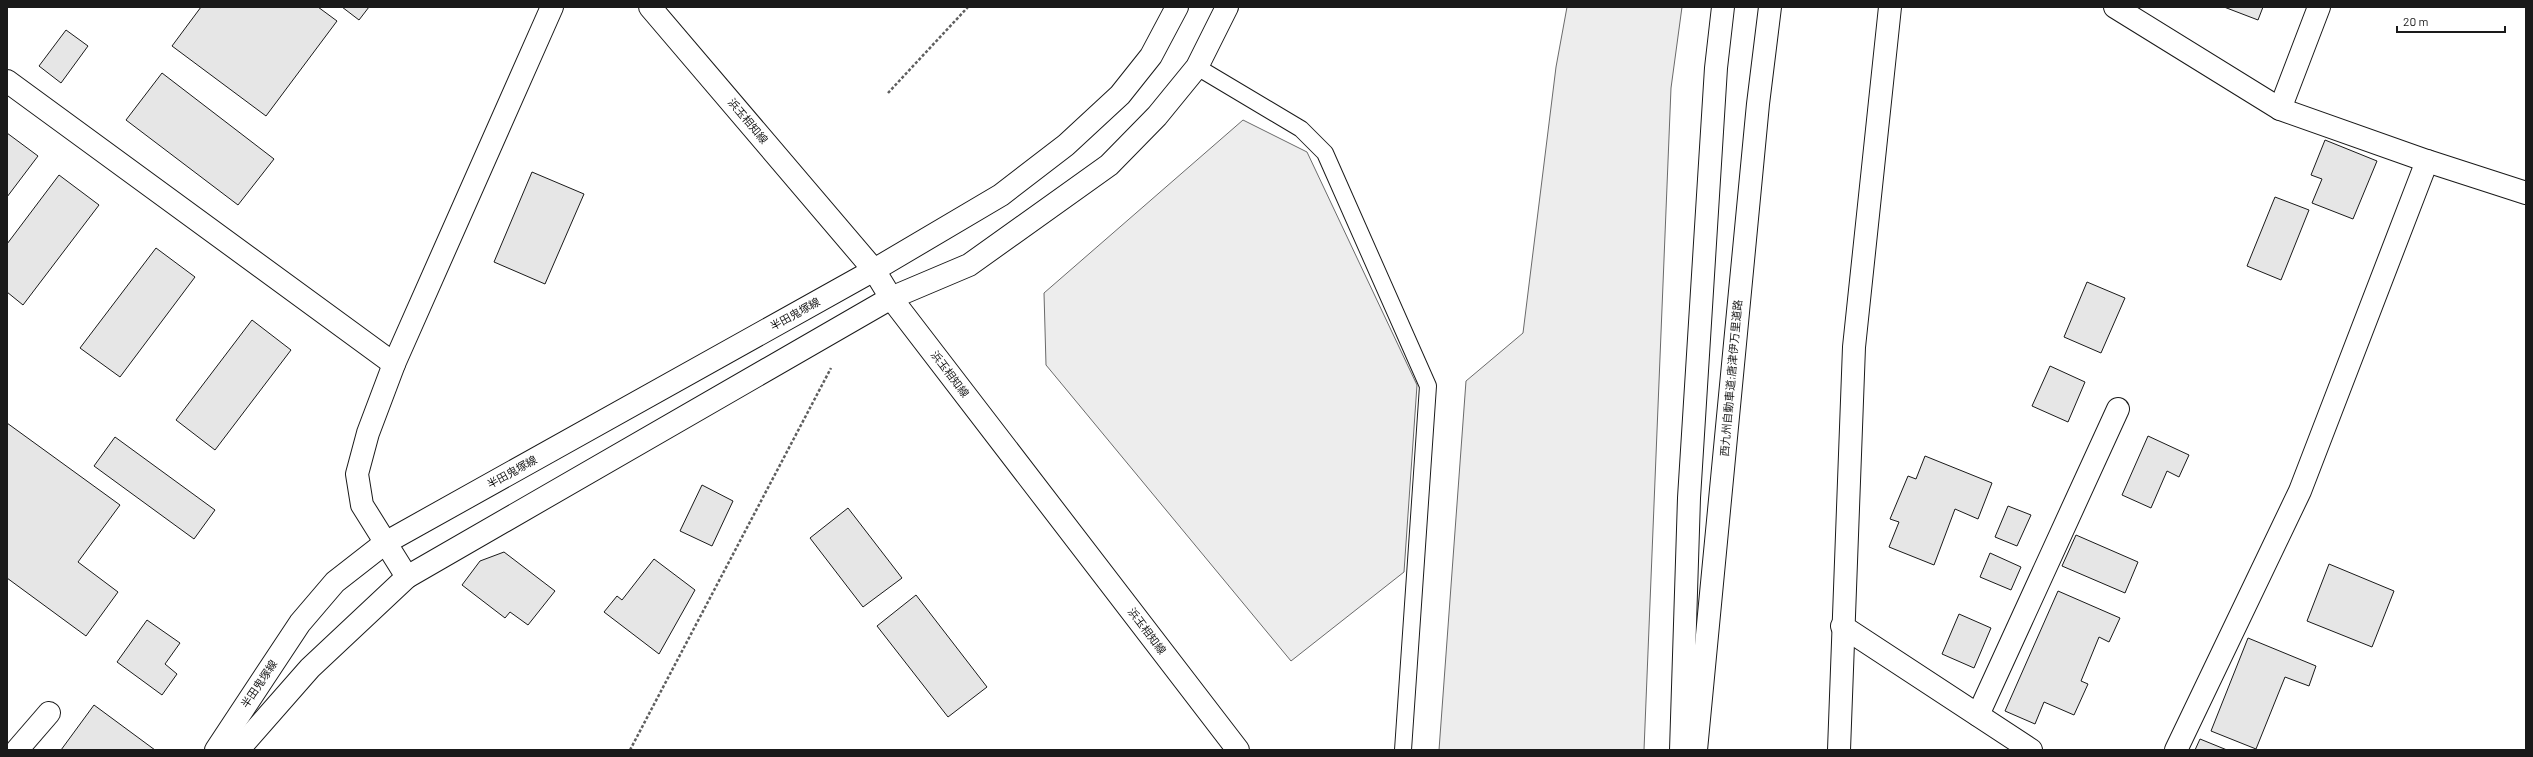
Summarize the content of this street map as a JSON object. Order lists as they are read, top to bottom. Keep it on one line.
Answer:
{"streets":{"main road":["浜玉相知線","半田鬼塚線","西九州自動車道;唐津伊万里道路"]},"crossings":[["浜玉相知線","半田鬼塚線"]],"scale_bar":"20 m"}
